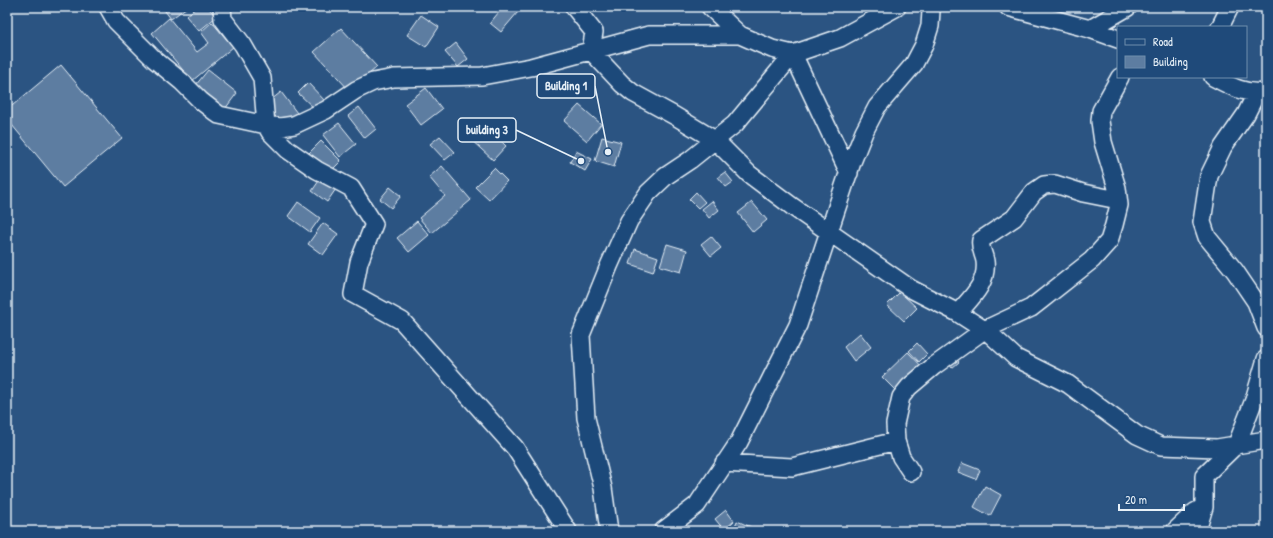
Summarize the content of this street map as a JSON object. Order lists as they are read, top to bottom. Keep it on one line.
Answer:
{"places":["Building 1","building 3"],"legend":["Road","Building"],"scale_bar":"20 m"}
